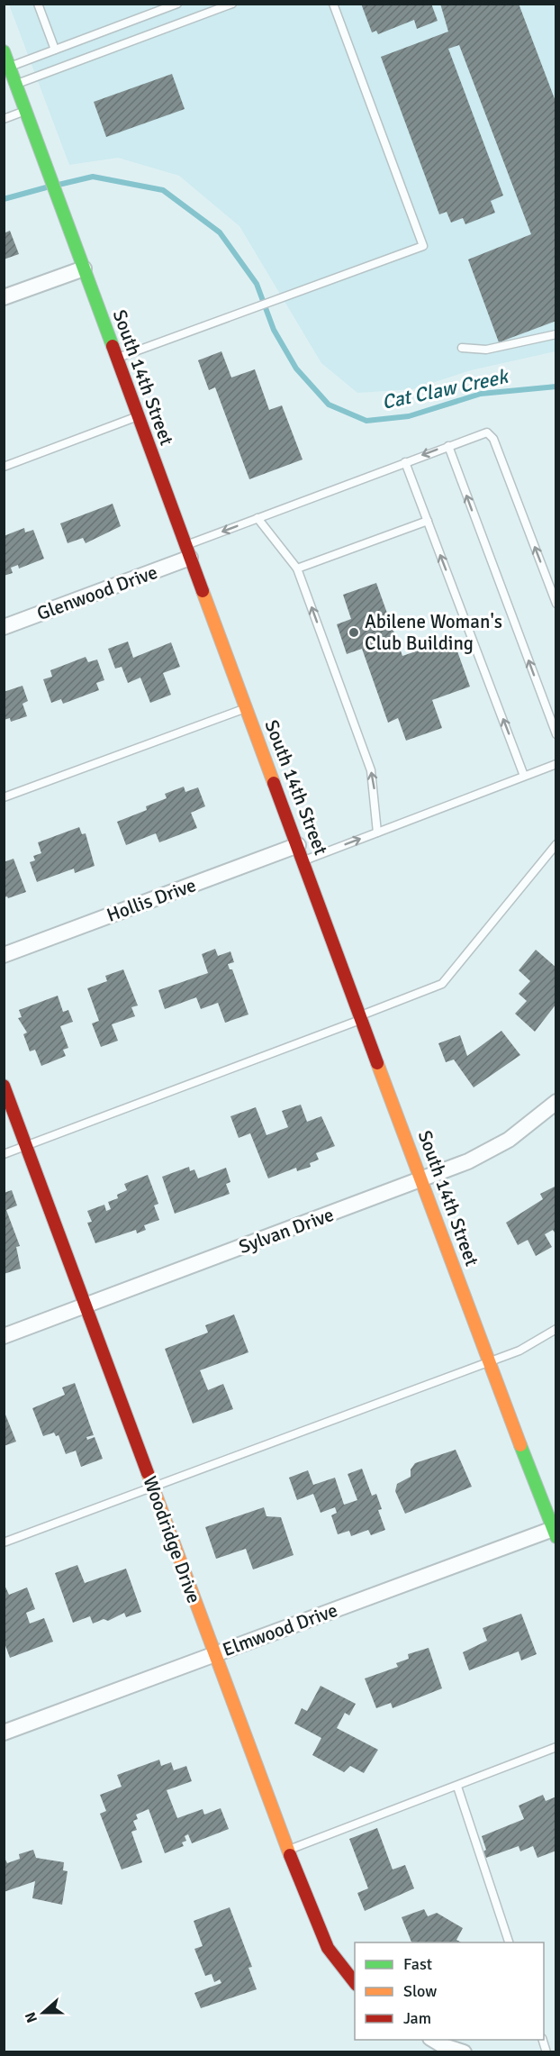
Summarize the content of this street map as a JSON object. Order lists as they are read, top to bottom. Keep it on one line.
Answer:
{"streets":{"main road":["South 14th Street","Woodridge Drive"],"street":["Glenwood Drive","Hollis Drive","Sylvan Drive","Elmwood Drive"]},"crossings":[["South 14th Street","Glenwood Drive"],["South 14th Street","Hollis Drive"],["South 14th Street","Sylvan Drive"],["South 14th Street","Elmwood Drive"],["Sylvan Drive","Woodridge Drive"],["Woodridge Drive","Elmwood Drive"]],"water":["Cat Claw Creek"],"places":["Abilene Woman's Club Building"],"legend":["Fast","Slow","Jam"],"north":"left"}
